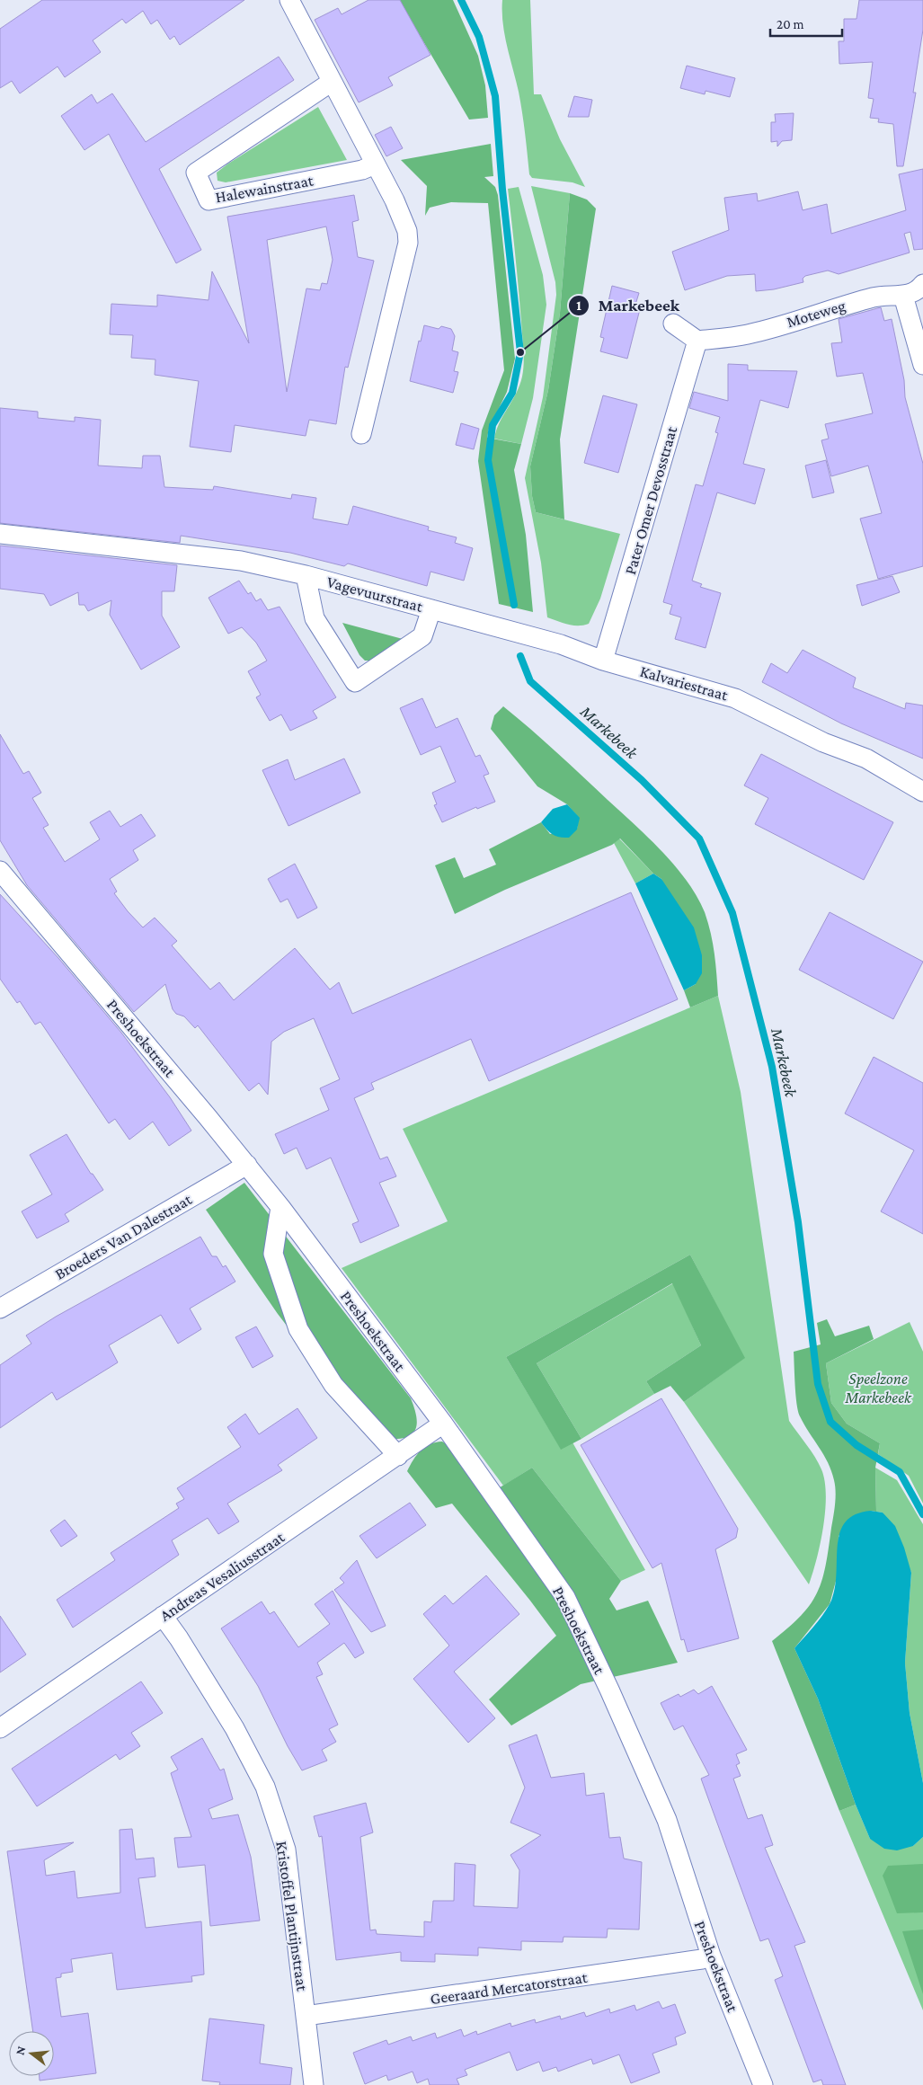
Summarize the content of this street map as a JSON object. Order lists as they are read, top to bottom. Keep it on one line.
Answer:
{"streets":{"street":["Halewainstraat","Moteweg","Pater Omer Devosstraat","Vagevuurstraat","Kalvariestraat","Preshoekstraat","Broeders Van Dalestraat","Andreas Vesaliusstraat","Kristoffel Plantijnstraat","Geeraard Mercatorstraat"]},"crossings":[["Moteweg","Pater Omer Devosstraat"],["Pater Omer Devosstraat","Kalvariestraat"],["Vagevuurstraat","Kalvariestraat"],["Preshoekstraat","Broeders Van Dalestraat"],["Preshoekstraat","Andreas Vesaliusstraat"],["Preshoekstraat","Geeraard Mercatorstraat"],["Andreas Vesaliusstraat","Kristoffel Plantijnstraat"],["Kristoffel Plantijnstraat","Geeraard Mercatorstraat"]],"water":["Markebeek"],"parks":["Speelzone Markebeek"],"places":["Markebeek"],"scale_bar":"20 m","north":"left"}
